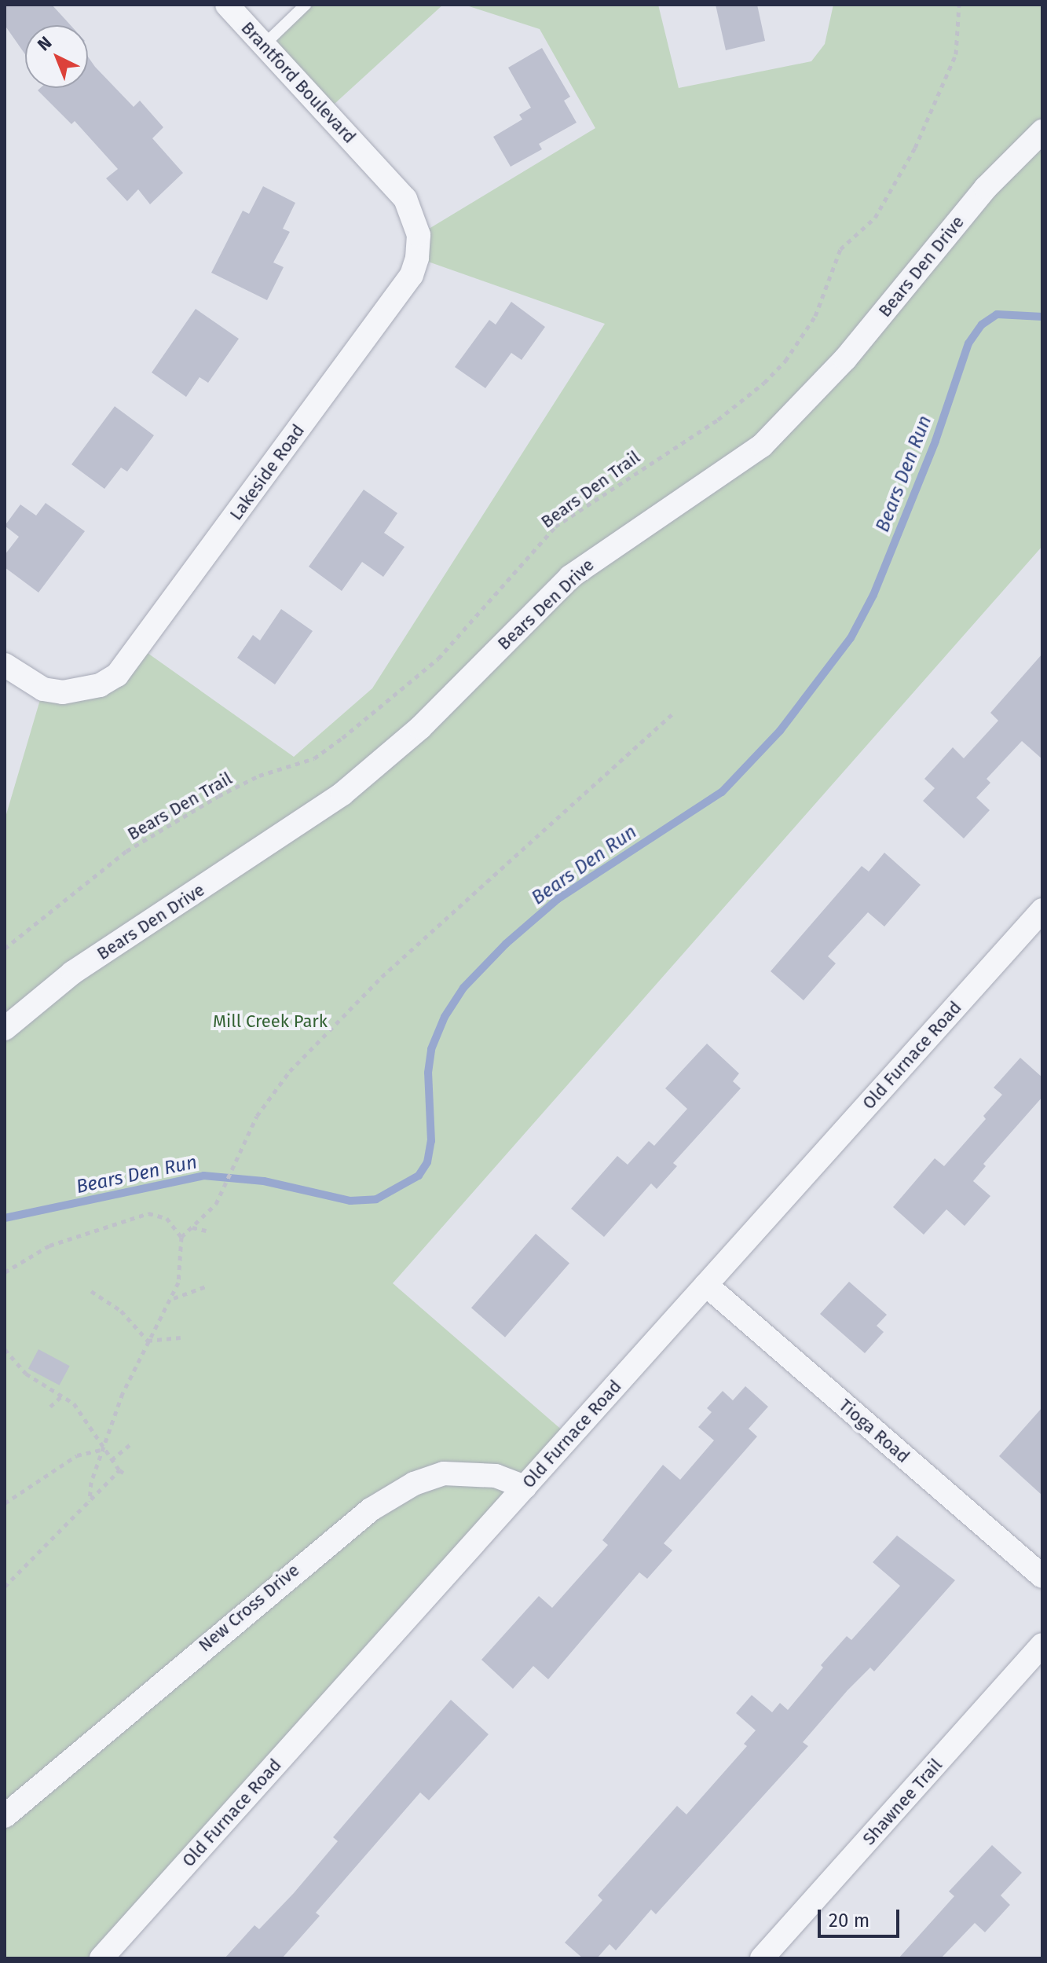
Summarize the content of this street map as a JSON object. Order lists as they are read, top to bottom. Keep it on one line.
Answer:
{"streets":{"street":["Brantford Boulevard","Bears Den Drive","Lakeside Road","Old Furnace Road","Tioga Road","New Cross Drive","Shawnee Trail"],"path":["Bears Den Trail"]},"crossings":[["Brantford Boulevard","Lakeside Road"],["Old Furnace Road","Tioga Road"],["Old Furnace Road","New Cross Drive"]],"water":["Bears Den Run"],"parks":["Mill Creek Park"],"scale_bar":"20 m","north":"top left"}
